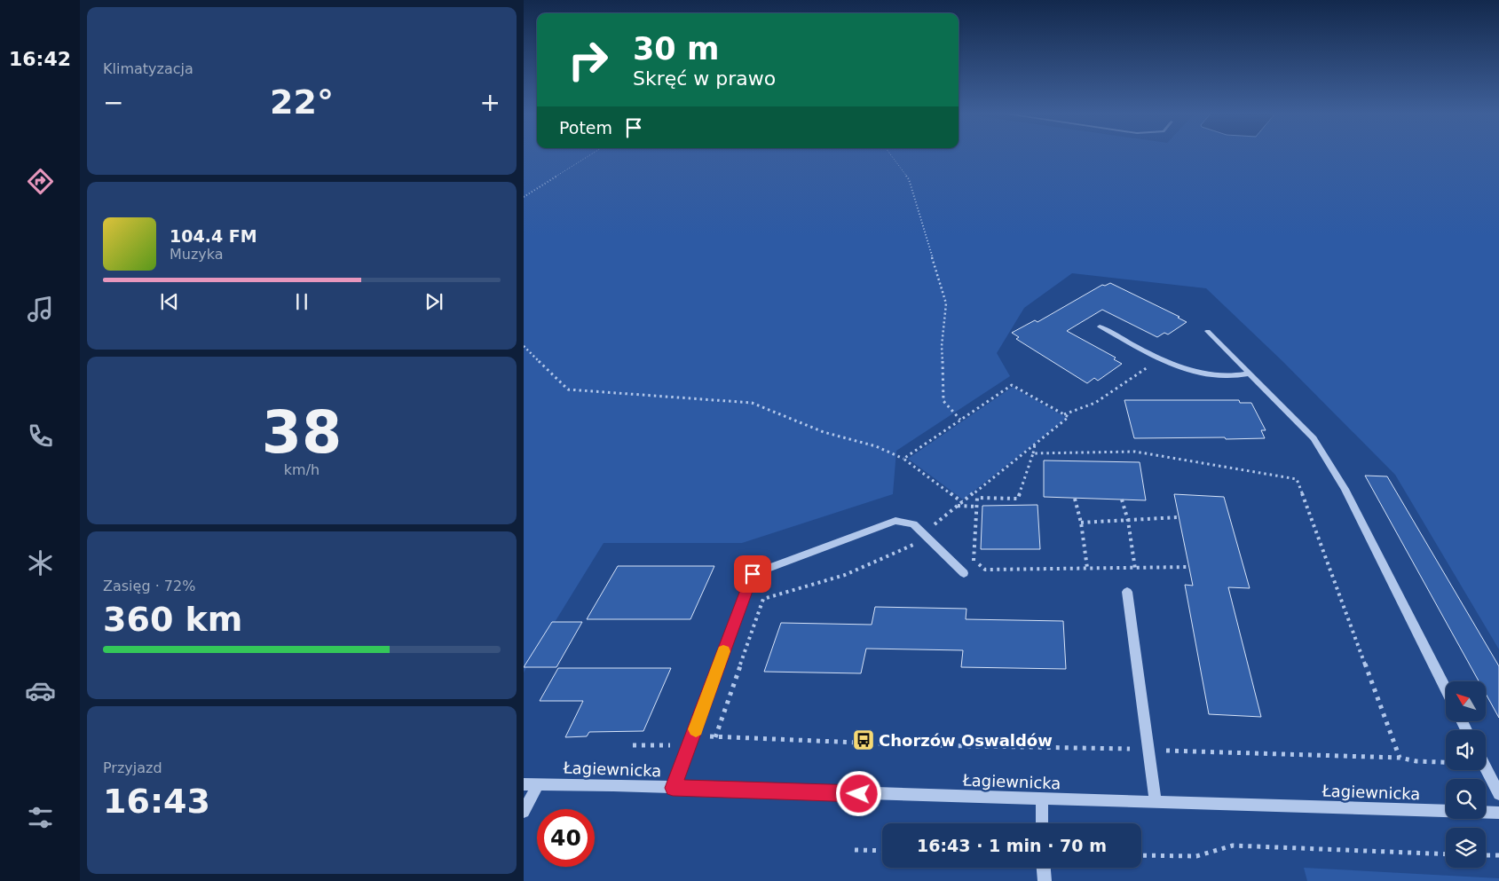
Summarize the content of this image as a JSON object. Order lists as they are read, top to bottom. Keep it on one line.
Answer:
{"streets":{"street":["Łagiewnicka"]},"places":{"bus stop":["Chorzów Oswaldów"]},"north":"top left","page":{"tabs":"16:42","tile":["Klimatyzacja",["38","km/h"],["Zasięg · 72%","360 km"],["Przyjazd","16:43"]],"turn":["30 m","Skręć w prawo"],"heat":["−","22°","+"],"then":"Potem","song":["104.4 FM","Muzyka"],"limit":"40","trip":"16:43 · 1 min · 70 m"}}
